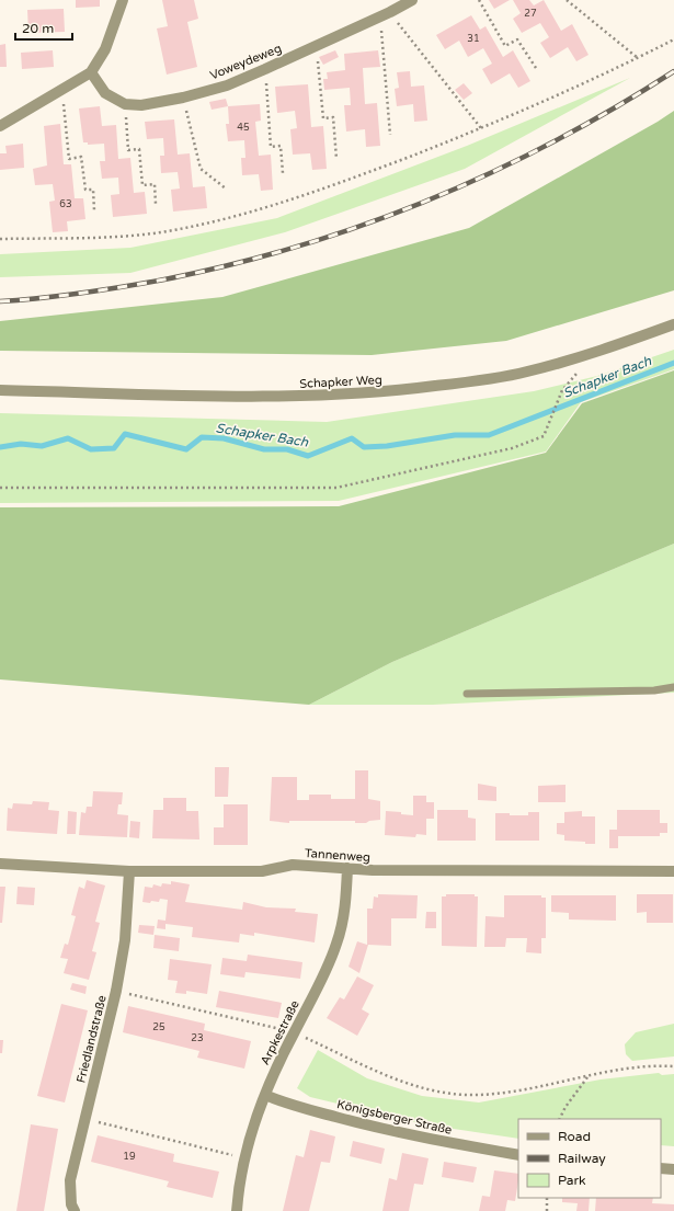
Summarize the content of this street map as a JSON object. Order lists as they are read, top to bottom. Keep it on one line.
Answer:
{"streets":{"street":["Voweydeweg","Schapker Weg","Tannenweg","Arpkestraße","Friedlandstraße","Königsberger Straße"]},"crossings":[["Tannenweg","Arpkestraße"],["Tannenweg","Friedlandstraße"],["Arpkestraße","Königsberger Straße"]],"water":["Schapker Bach"],"house_numbers":["27","31","45","63","25","23","19"],"legend":["Road","Railway","Park"],"scale_bar":"20 m"}
